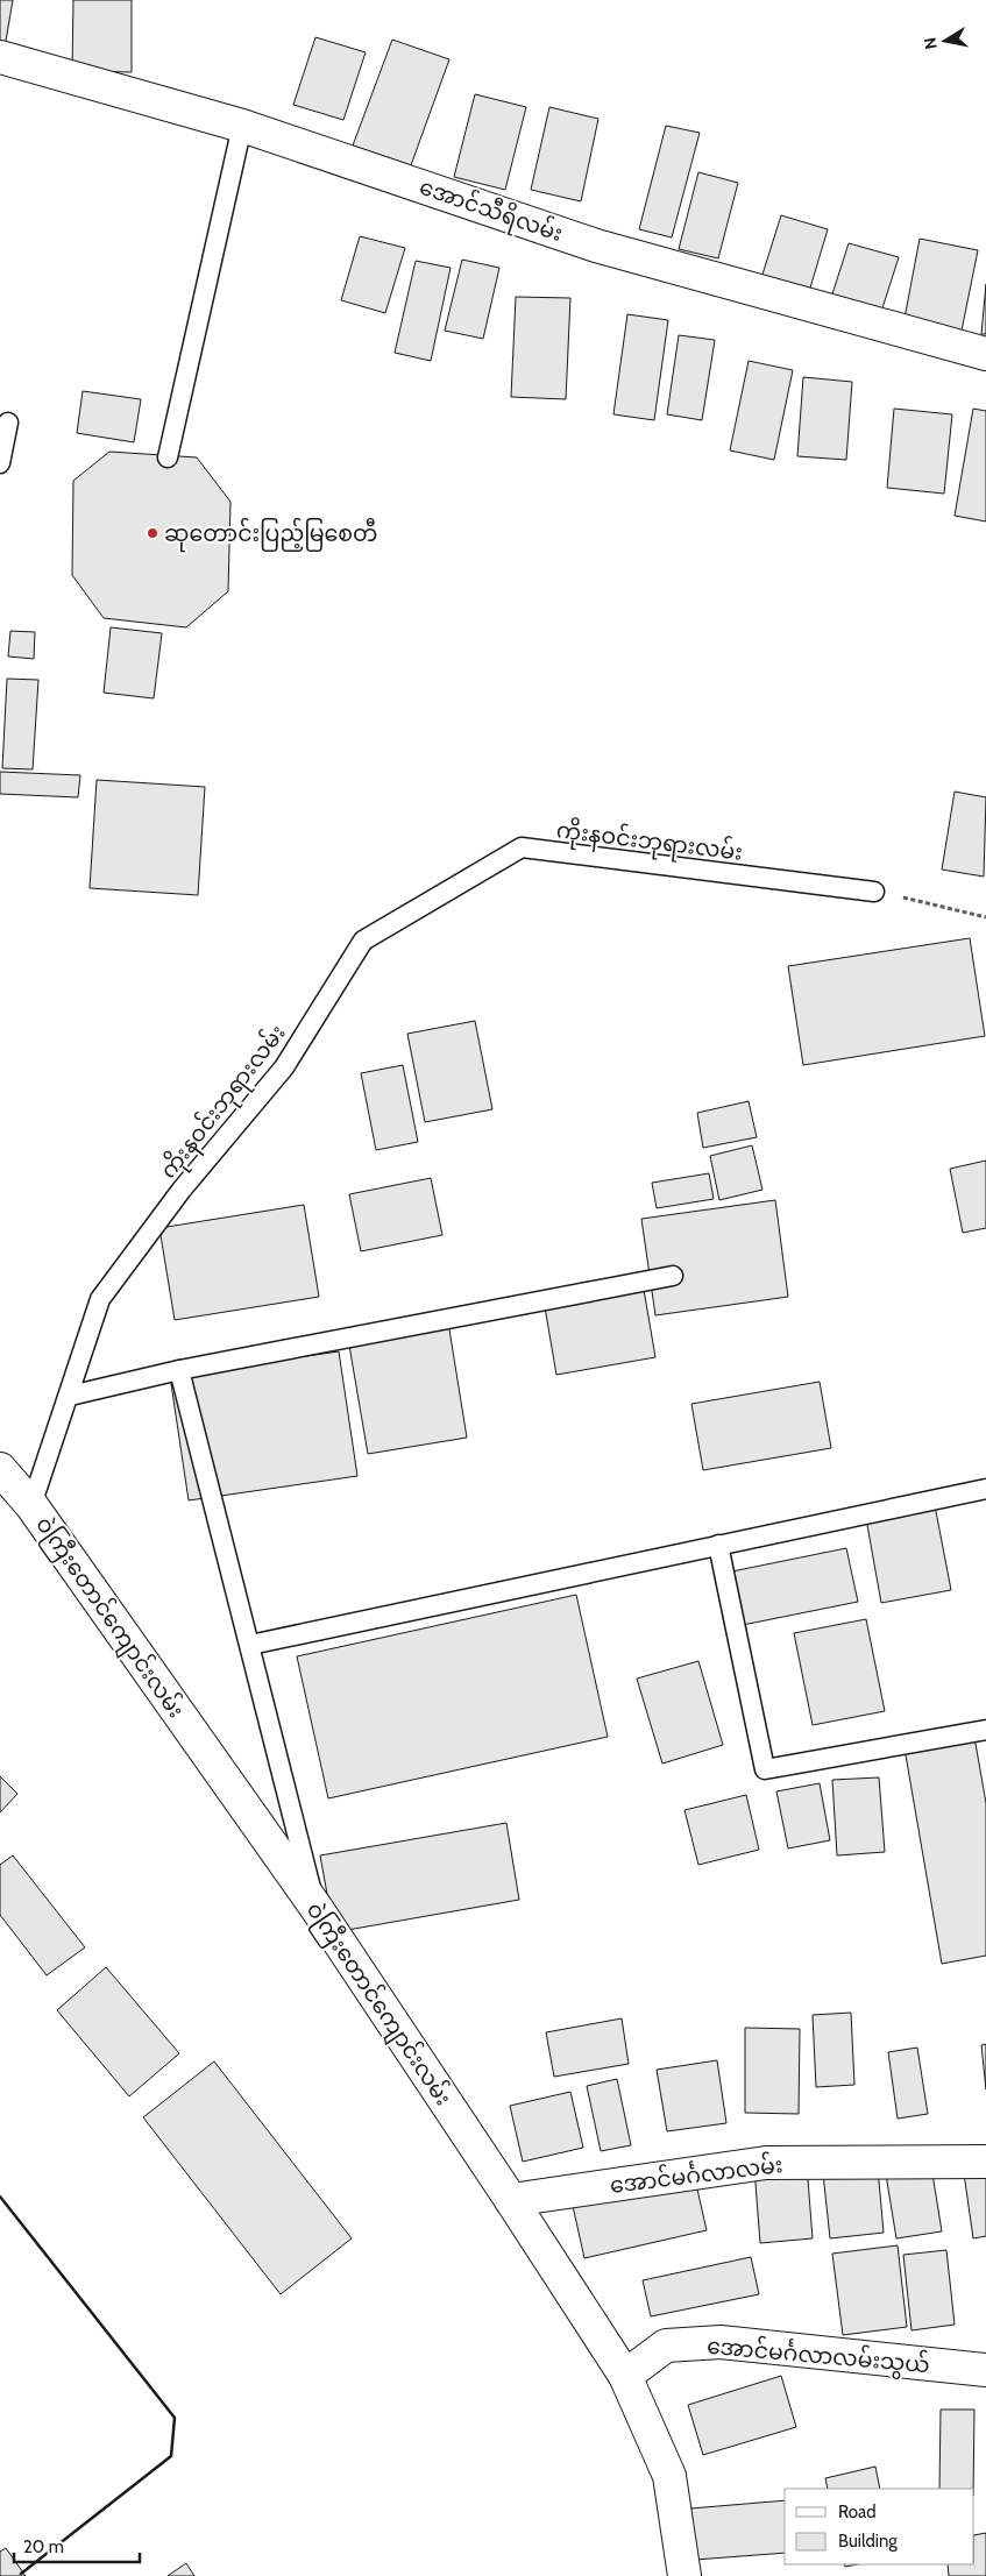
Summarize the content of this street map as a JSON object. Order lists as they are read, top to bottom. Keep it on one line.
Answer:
{"streets":{"street":["အောင်သီရိလမ်း","ဝဲကြီးတောင်ကျောင်းလမ်း","အောင်မင်္ဂလာလမ်း","အောင်မင်္ဂလာလမ်းသွယ်"],"lane":["ကိုးနဝင်းဘုရားလမ်း"]},"crossings":[["ကိုးနဝင်းဘုရားလမ်း","ဝဲကြီးတောင်ကျောင်းလမ်း"],["ဝဲကြီးတောင်ကျောင်းလမ်း","အောင်မင်္ဂလာလမ်း"],["ဝဲကြီးတောင်ကျောင်းလမ်း","အောင်မင်္ဂလာလမ်းသွယ်"]],"places":["ဆုတောင်းပြည့်မြစေတီ"],"legend":["Road","Building"],"scale_bar":"20 m","north":"left"}
